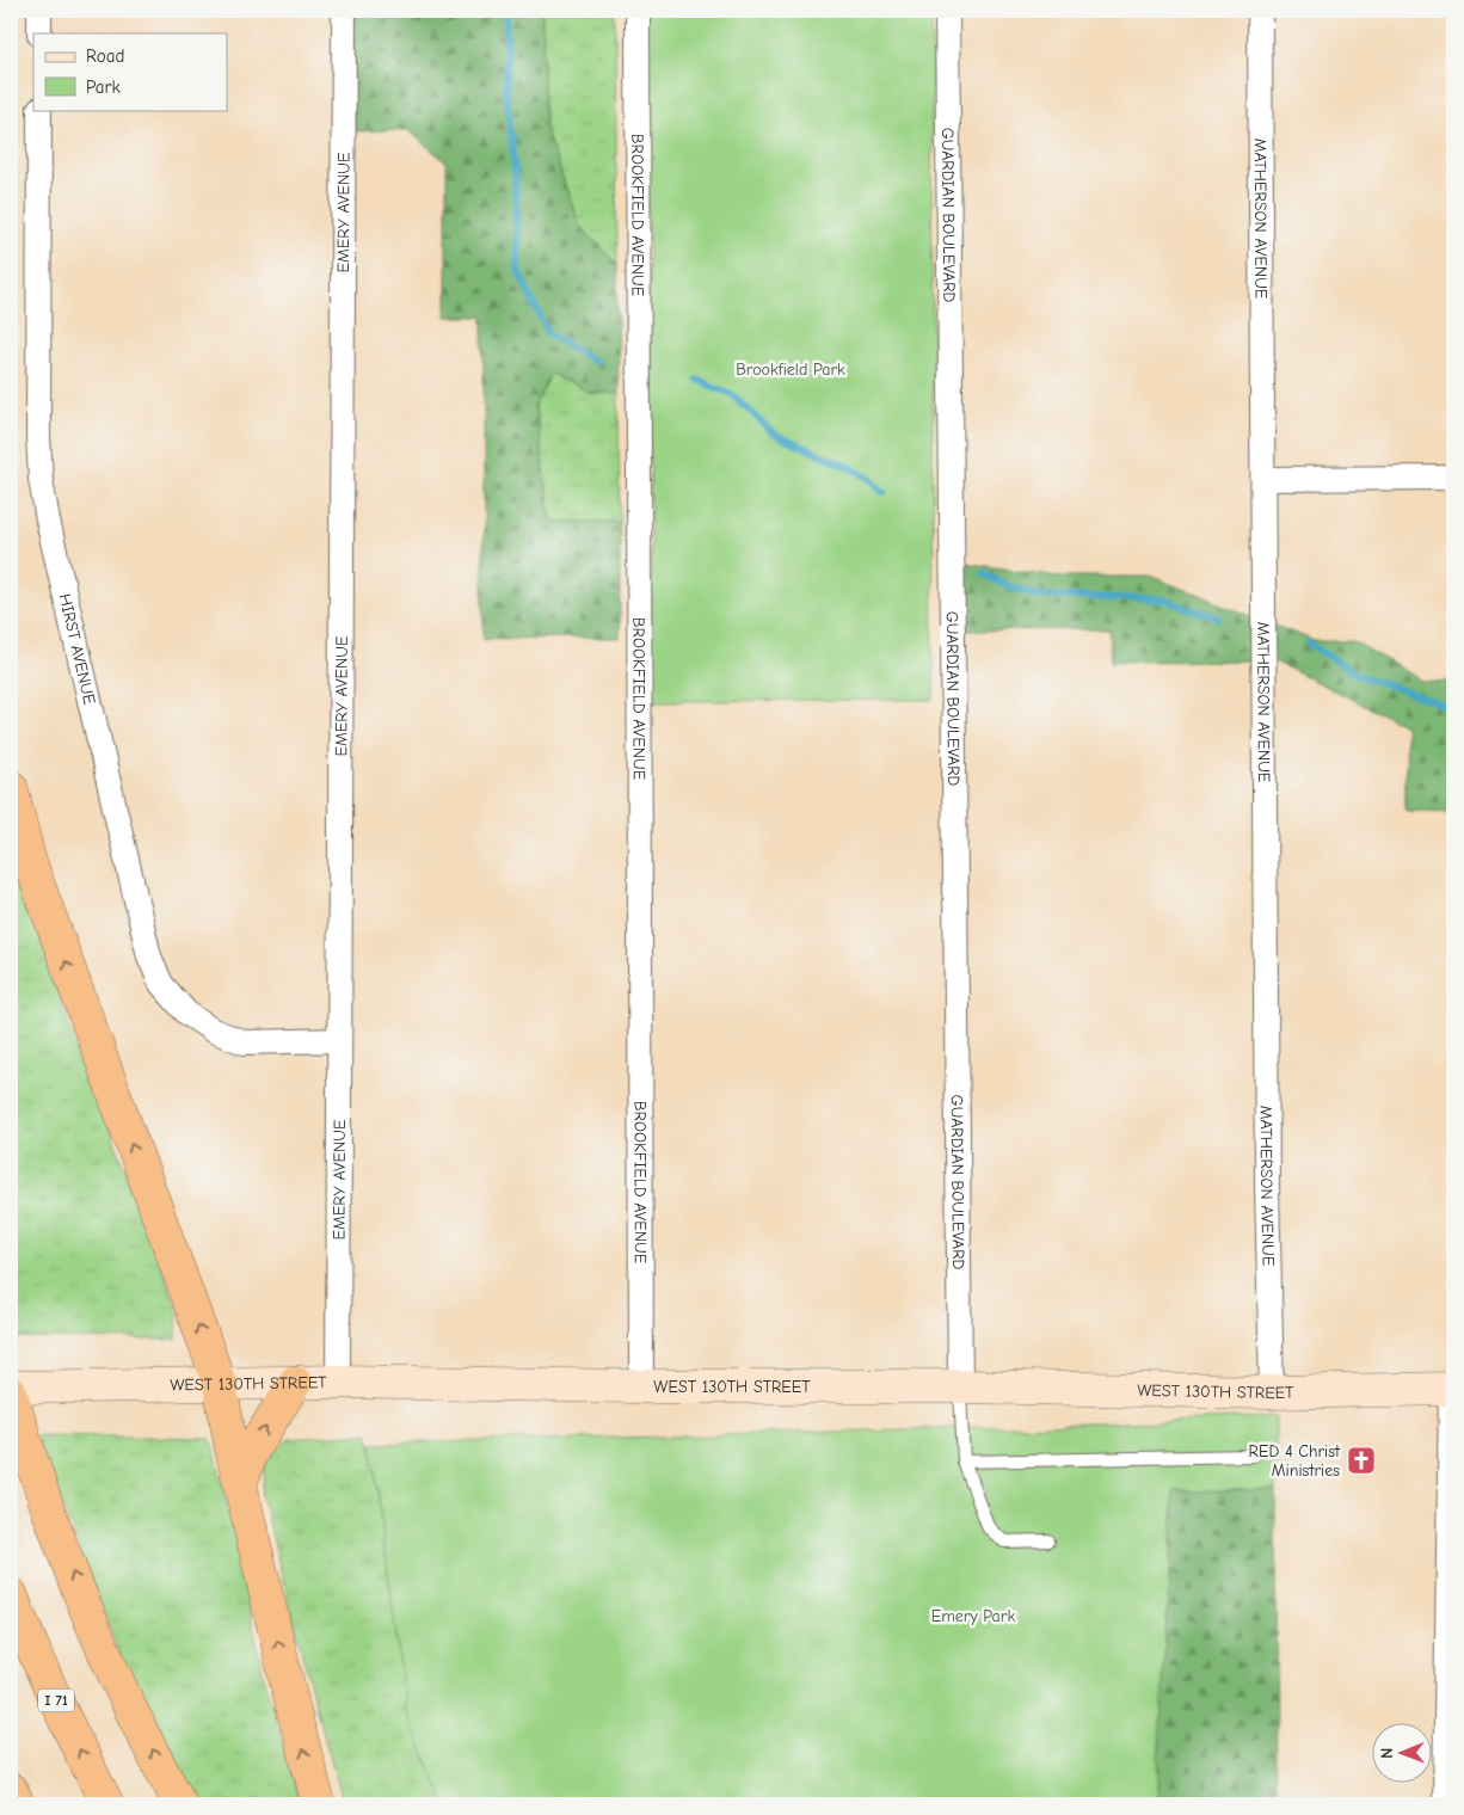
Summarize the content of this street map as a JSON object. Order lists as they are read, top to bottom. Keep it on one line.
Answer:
{"streets":{"highway":["I 71"],"main road":["WEST 130TH STREET"],"street":["EMERY AVENUE","BROOKFIELD AVENUE","GUARDIAN BOULEVARD","MATHERSON AVENUE","HIRST AVENUE"]},"crossings":[["EMERY AVENUE","HIRST AVENUE"],["EMERY AVENUE","WEST 130TH STREET"],["BROOKFIELD AVENUE","WEST 130TH STREET"],["GUARDIAN BOULEVARD","WEST 130TH STREET"],["MATHERSON AVENUE","WEST 130TH STREET"]],"parks":["Brookfield Park","Emery Park"],"places":{"church":["RED 4 Christ Ministries"]},"legend":["Road","Park"],"north":"left"}
